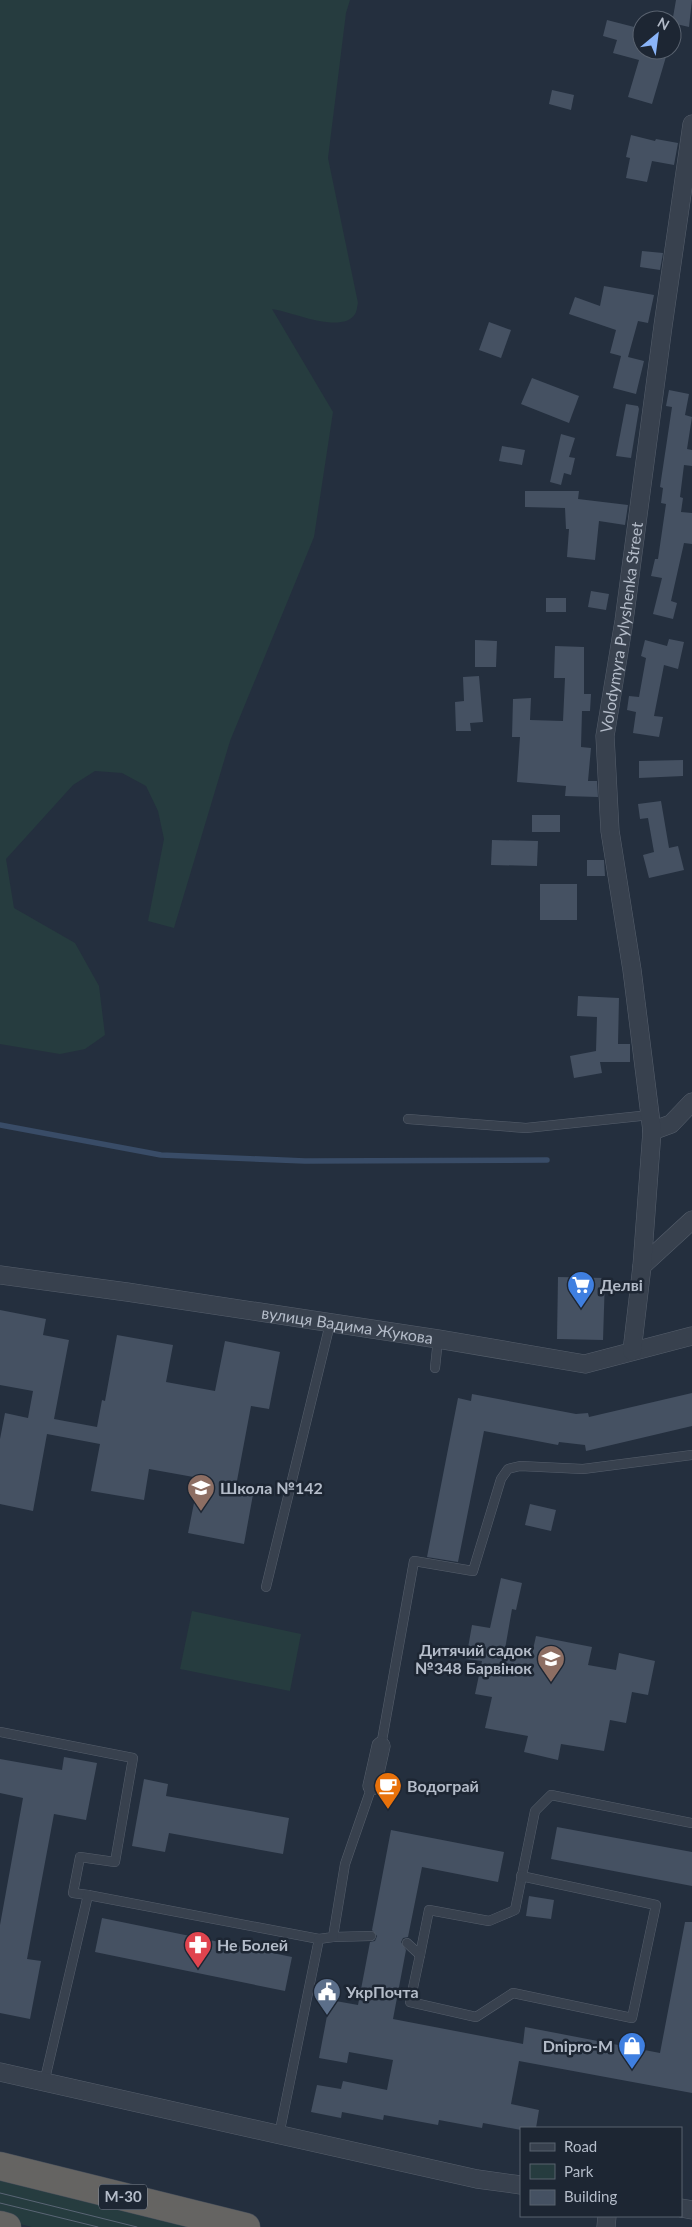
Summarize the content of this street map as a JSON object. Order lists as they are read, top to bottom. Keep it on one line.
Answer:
{"streets":{"highway":["М-30"],"street":["Volodymyra Pylyshenka Street","вулиця Вадима Жукова"]},"crossings":[["Volodymyra Pylyshenka Street","вулиця Вадима Жукова"]],"places":{"supermarket":["Делві"],"school or university":["Школа №142","Дитячий садок №348 Барвінок"],"cafe":["Водограй"],"pharmacy":["Не Болей"],"public building":["УкрПочта"],"shop":["Dnipro-M"]},"legend":["Road","Park","Building"],"north":"top right"}
